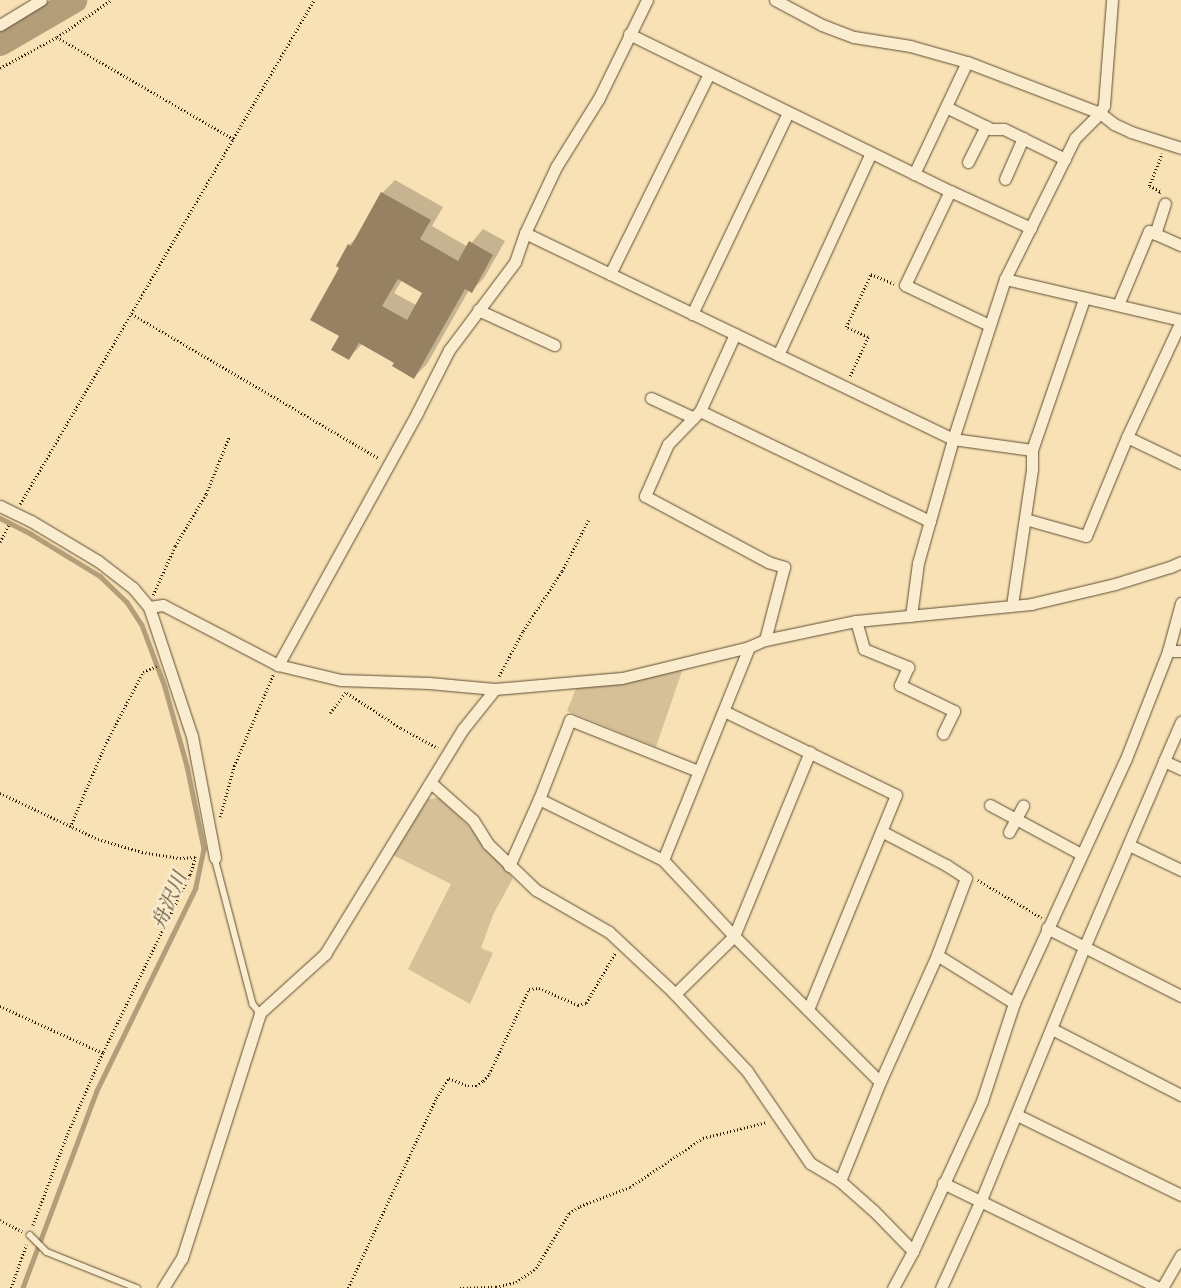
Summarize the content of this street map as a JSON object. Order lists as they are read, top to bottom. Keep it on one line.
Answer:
{"water":["舟沢川"]}
